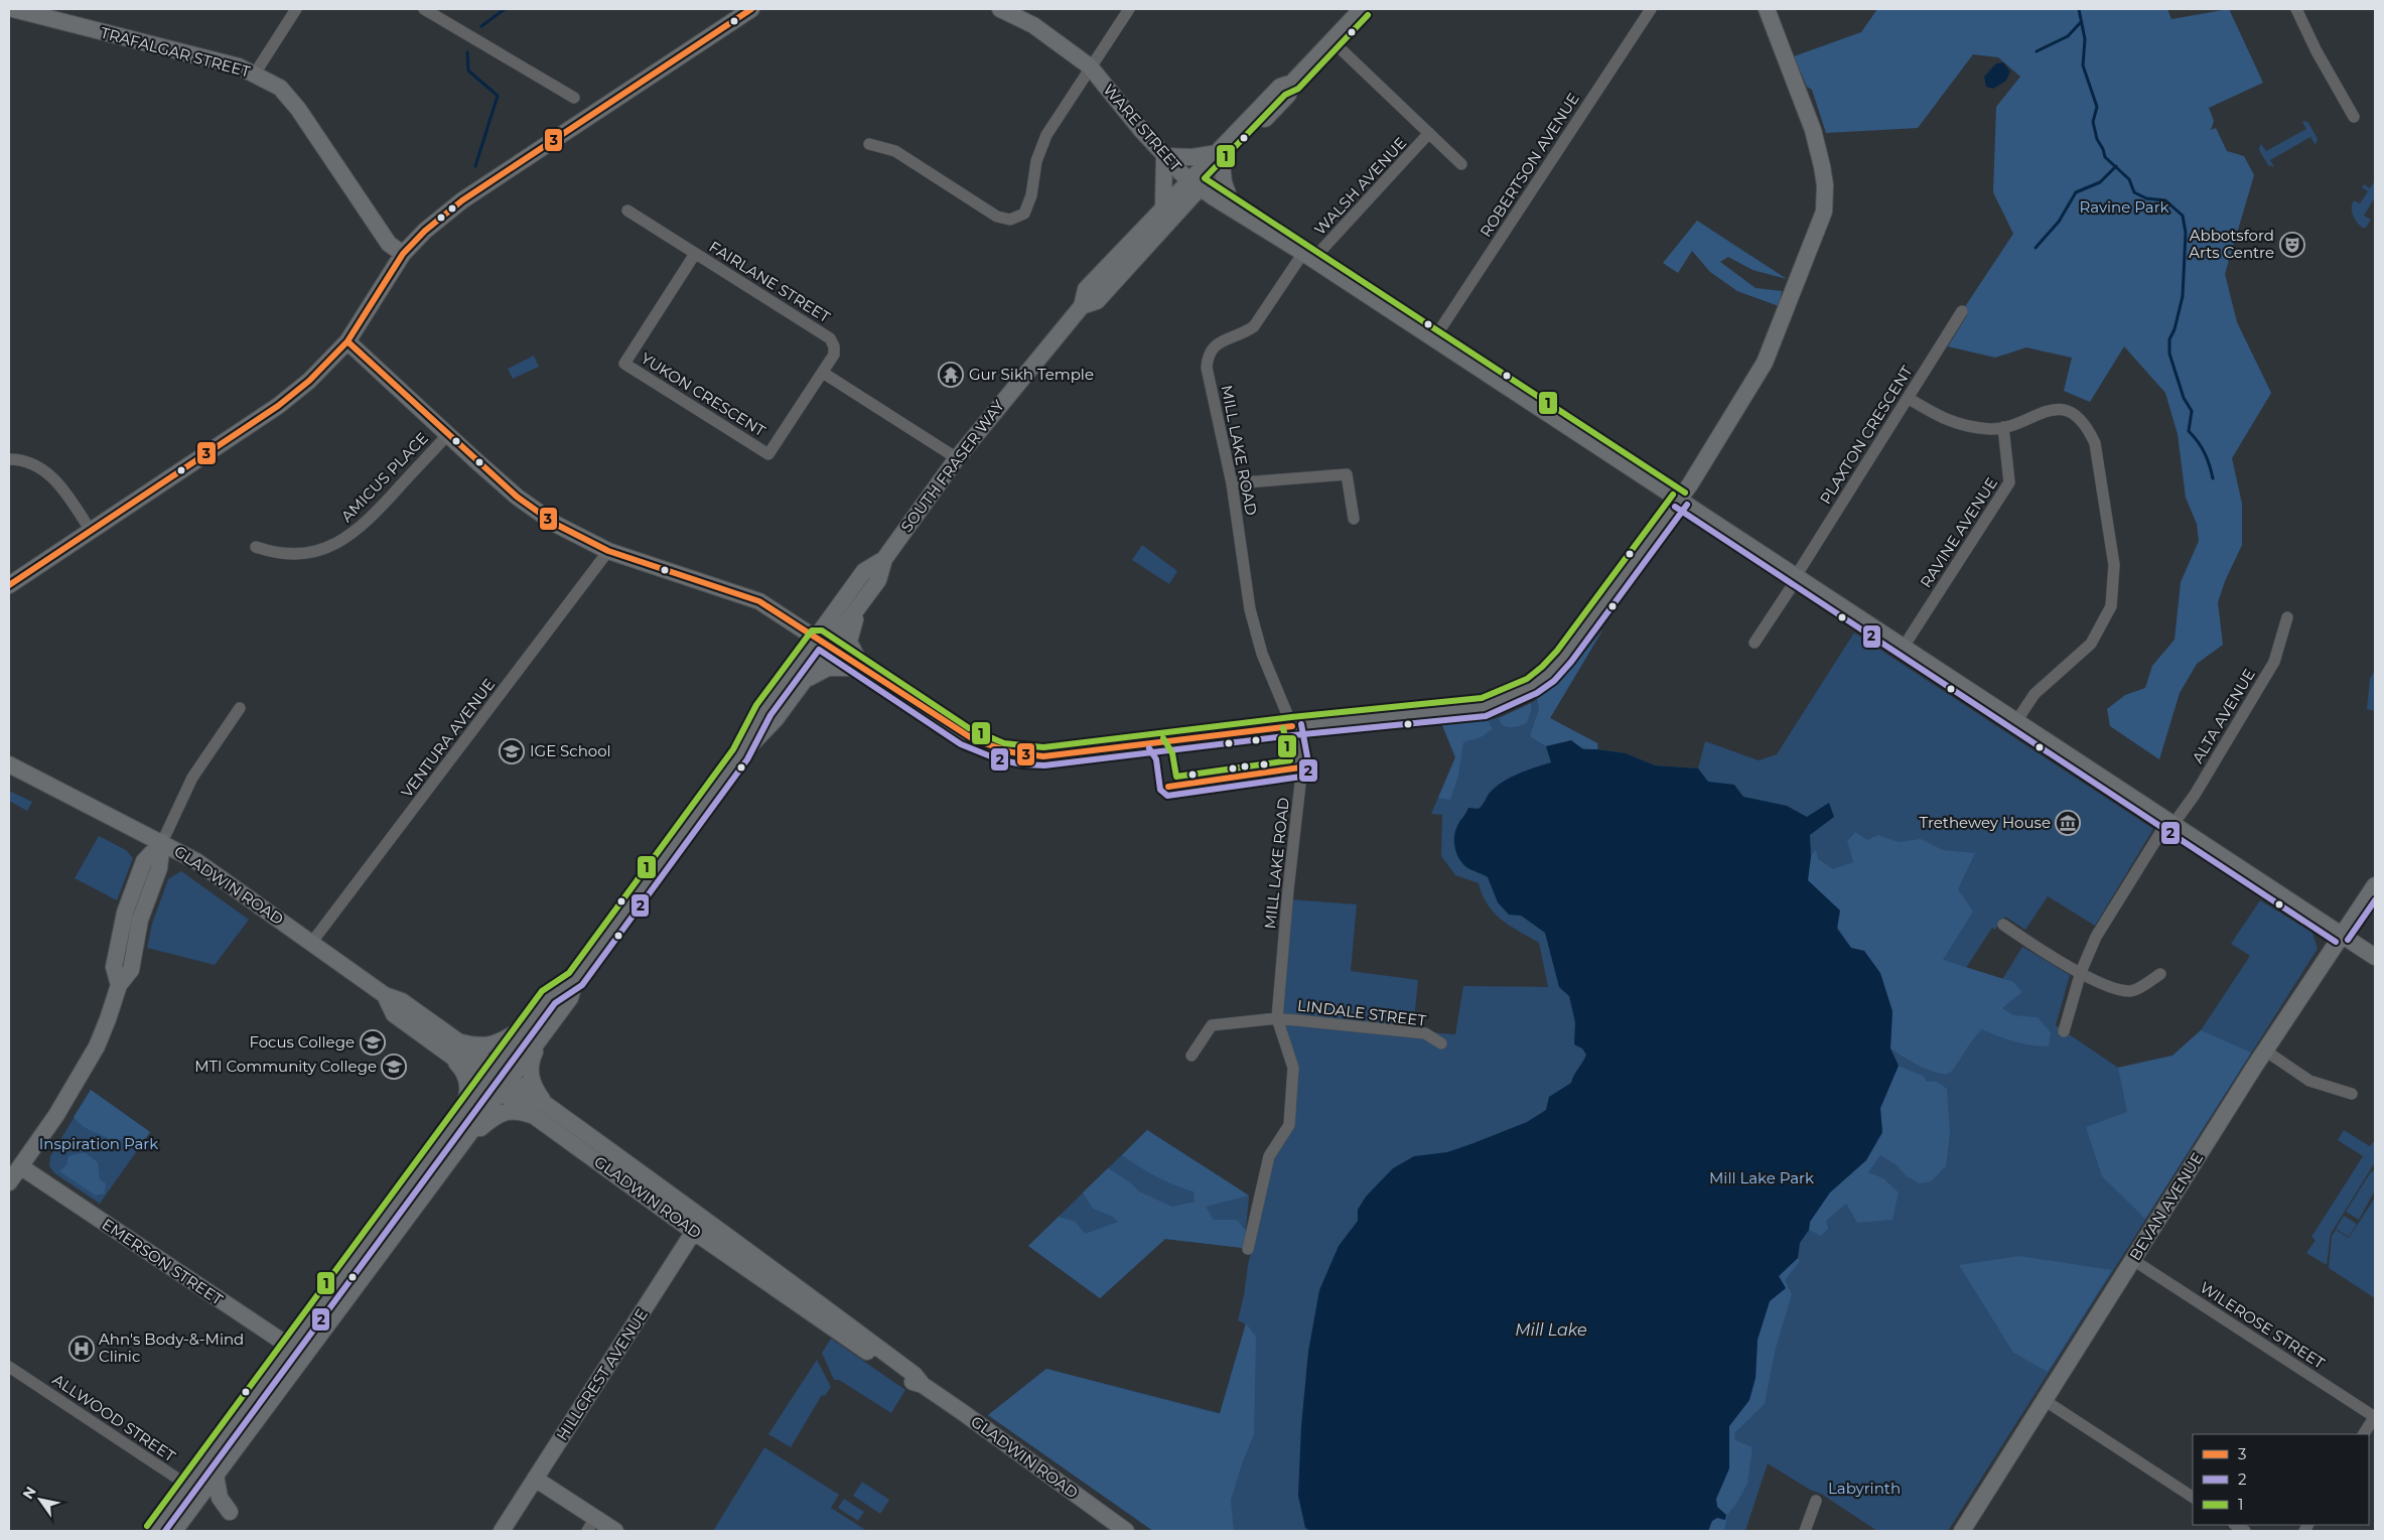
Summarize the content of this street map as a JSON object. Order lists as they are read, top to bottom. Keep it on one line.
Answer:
{"streets":{"main road":["TRAFALGAR STREET","WARE STREET","SOUTH FRASER WAY","GLADWIN ROAD","BEVAN AVENUE","EMERSON STREET","HILLCREST AVENUE"],"street":["ROBERTSON AVENUE","WALSH AVENUE","FAIRLANE STREET","YUKON CRESCENT","PLAXTON CRESCENT","MILL LAKE ROAD","AMICUS PLACE","RAVINE AVENUE","ALTA AVENUE","VENTURA AVENUE","LINDALE STREET","WILEROSE STREET","ALLWOOD STREET"]},"crossings":[["WARE STREET","ROBERTSON AVENUE"],["WARE STREET","WALSH AVENUE"],["WARE STREET","PLAXTON CRESCENT"],["WARE STREET","MILL LAKE ROAD"],["WARE STREET","SOUTH FRASER WAY"],["WARE STREET","RAVINE AVENUE"],["WARE STREET","ALTA AVENUE"],["WARE STREET","BEVAN AVENUE"],["WALSH AVENUE","MILL LAKE ROAD"],["FAIRLANE STREET","YUKON CRESCENT"],["MILL LAKE ROAD","LINDALE STREET"],["SOUTH FRASER WAY","GLADWIN ROAD"],["SOUTH FRASER WAY","EMERSON STREET"],["SOUTH FRASER WAY","ALLWOOD STREET"],["VENTURA AVENUE","GLADWIN ROAD"],["GLADWIN ROAD","HILLCREST AVENUE"],["BEVAN AVENUE","WILEROSE STREET"]],"water":["Mill Lake"],"parks":["Ravine Park","Inspiration Park","Mill Lake Park","Labyrinth"],"places":{"theatre":["Abbotsford Arts Centre"],"temple":["Gur Sikh Temple"],"school or university":["IGE School","Focus College","MTI Community College"],"museum":["Trethewey House"],"hospital":["Ahn's Body-&-Mind Clinic"]},"lines":["transit line 3","transit line 1","transit line 2"],"legend":["3","2","1"],"north":"top left"}
